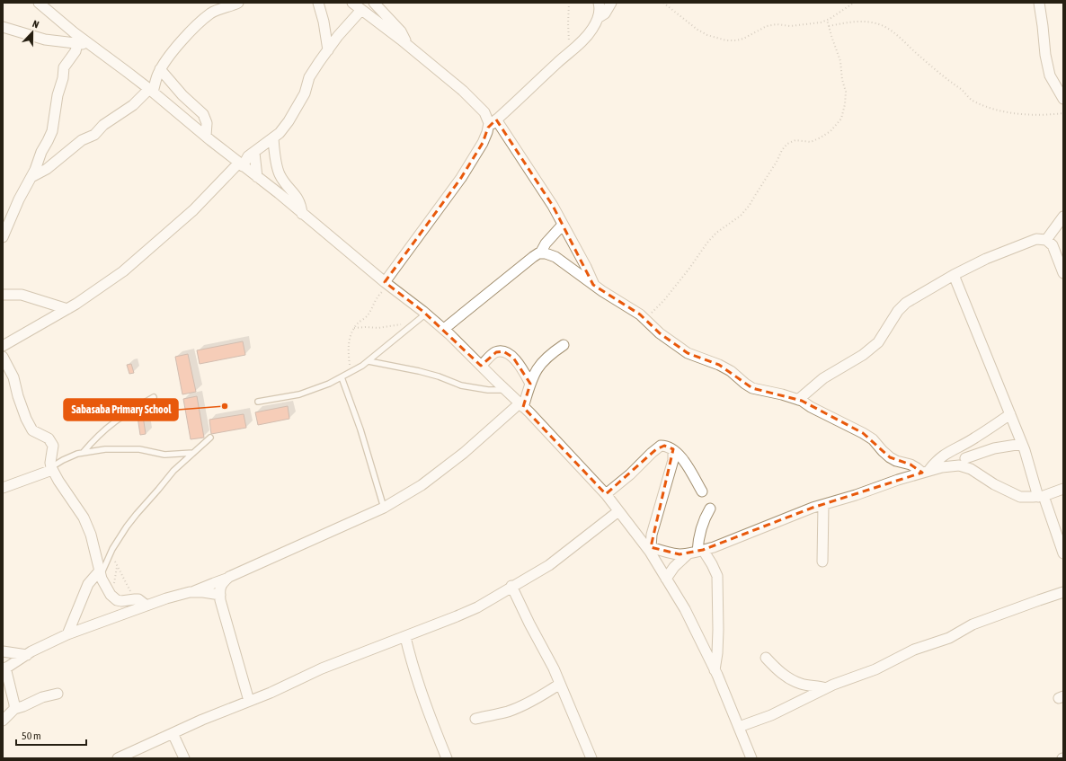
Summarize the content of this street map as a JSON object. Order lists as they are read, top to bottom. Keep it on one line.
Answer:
{"places":["Sabasaba Primary School"],"scale_bar":"50 m","north":"top"}
